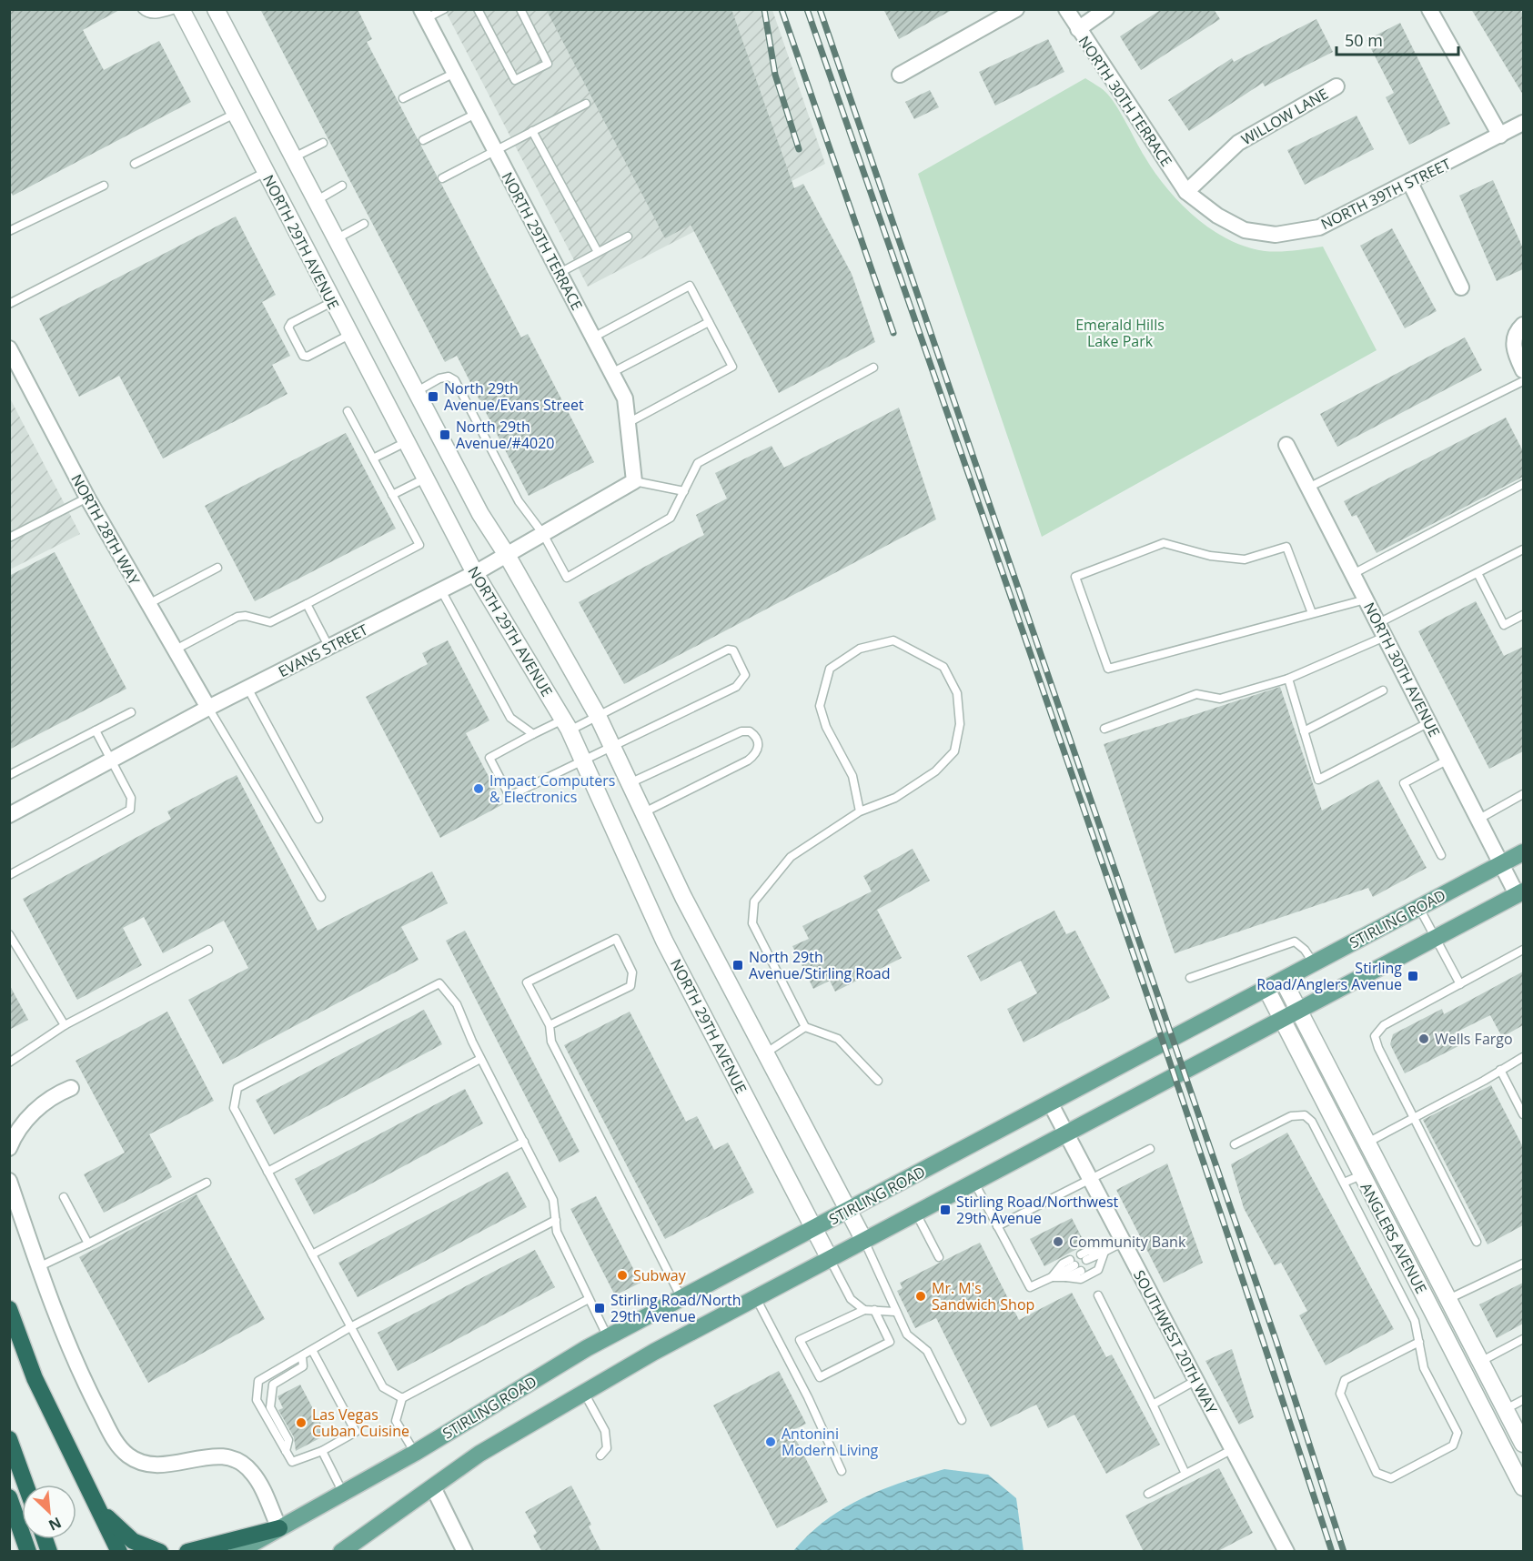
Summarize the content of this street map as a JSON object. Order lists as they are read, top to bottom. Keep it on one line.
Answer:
{"streets":{"main road":["STIRLING ROAD"],"street":["NORTH 30TH TERRACE","WILLOW LANE","NORTH 39TH STREET","NORTH 29TH TERRACE","NORTH 29TH AVENUE","NORTH 28TH WAY","EVANS STREET","NORTH 30TH AVENUE","ANGLERS AVENUE","SOUTHWEST 20TH WAY"]},"crossings":[["NORTH 30TH TERRACE","WILLOW LANE"],["NORTH 30TH TERRACE","NORTH 39TH STREET"],["WILLOW LANE","NORTH 39TH STREET"],["NORTH 29TH TERRACE","EVANS STREET"],["NORTH 29TH AVENUE","EVANS STREET"],["NORTH 29TH AVENUE","STIRLING ROAD"],["NORTH 28TH WAY","EVANS STREET"],["NORTH 30TH AVENUE","STIRLING ROAD"],["STIRLING ROAD","ANGLERS AVENUE"],["STIRLING ROAD","SOUTHWEST 20TH WAY"]],"parks":["Emerald Hills Lake Park"],"places":{"transit":["North 29th Avenue/Evans Street","North 29th Avenue/#4020","North 29th Avenue/Stirling Road","Stirling Road/Anglers Avenue","Stirling Road/Northwest 29th Avenue","Stirling Road/North 29th Avenue"],"other":["Impact Computers & Electronics","Wells Fargo","Community Bank","Subway","Mr. M's Sandwich Shop","Las Vegas Cuban Cuisine","Antonini Modern Living"]},"scale_bar":"50 m","north":"bottom right"}
